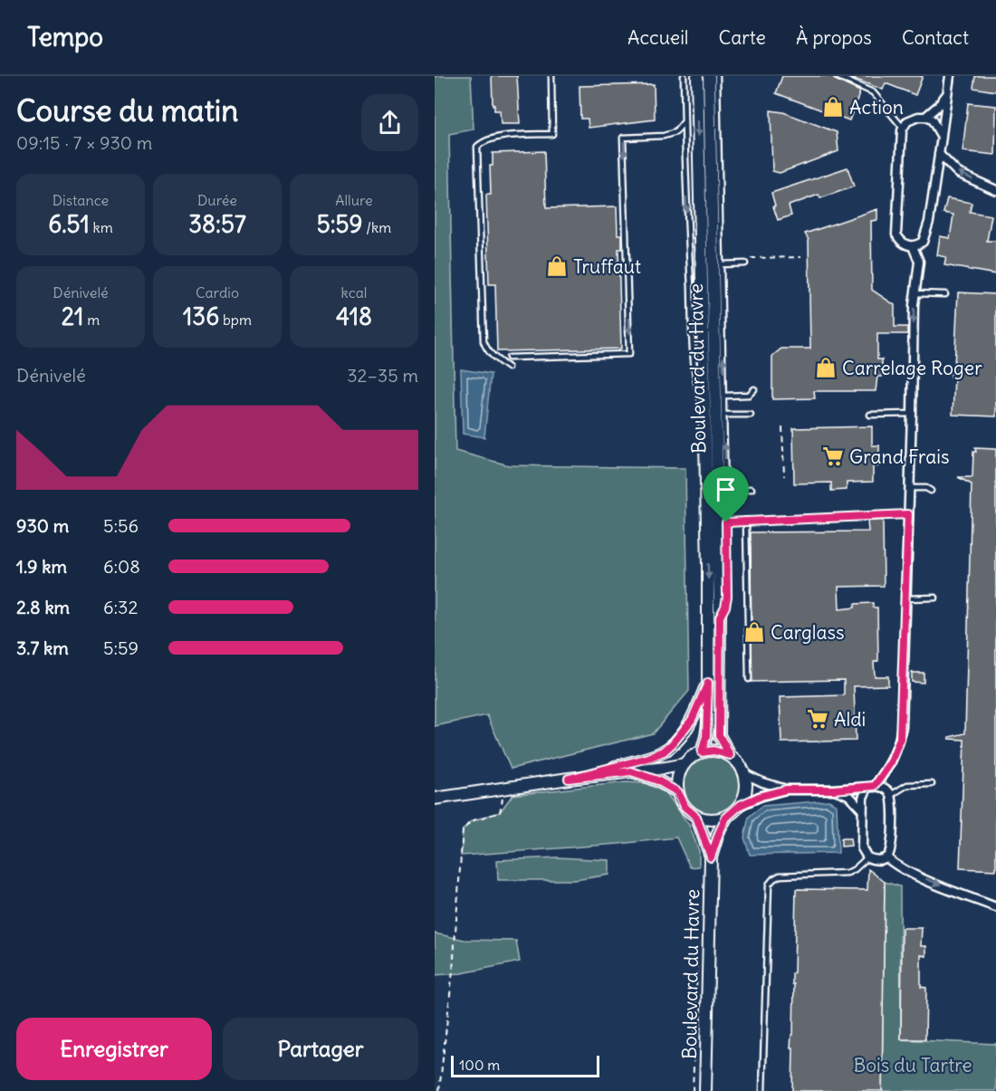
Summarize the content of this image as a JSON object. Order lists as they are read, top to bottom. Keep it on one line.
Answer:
{"streets":{"main road":["Boulevard du Havre"]},"parks":["Bois du Tartre"],"places":{"shop":["Action","Truffaut","Carrelage Roger","Carglass"],"supermarket":["Grand Frais","Aldi"]},"scale_bar":"100 m","page":{"header":"Tempo","nav":["Accueil","Carte","À propos","Contact"],"heading":["Course du matin","09:15 · 7 × 930 m"],"stats":[["Distance","6.51 km"],["Durée","38:57"],["Allure","5:59 /km"],["Dénivelé","21 m"],["Cardio","136 bpm"],["kcal","418"]],"chart":["Dénivelé","32–35 m"],"list":[{"name":"930 m","note":"5:56"},{"name":"1.9 km","note":"6:08"},{"name":"2.8 km","note":"6:32"},{"name":"3.7 km","note":"5:59"}],"buttons":["Enregistrer","Partager"],"scale":"100 m"}}
